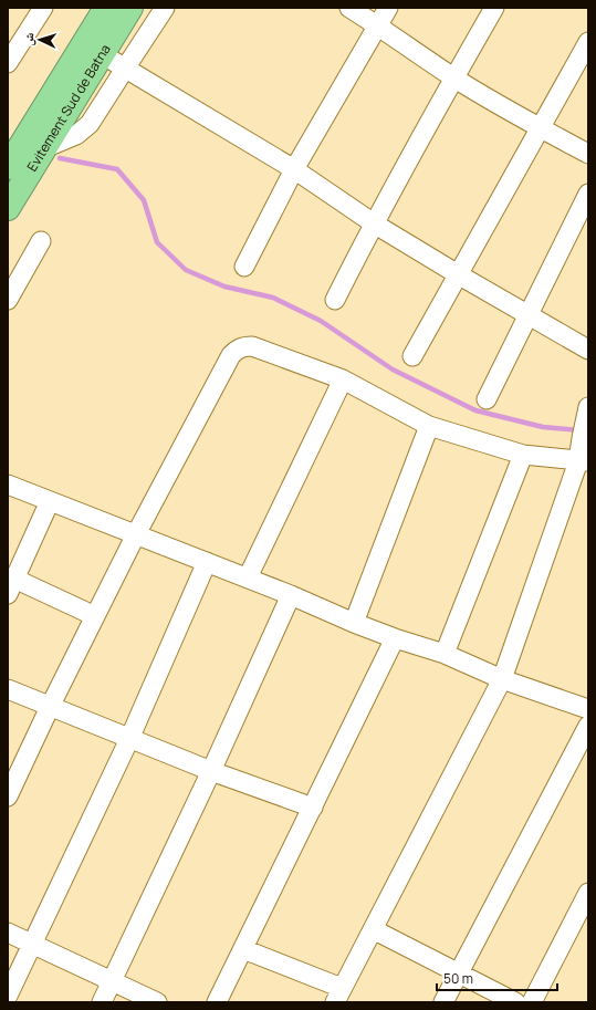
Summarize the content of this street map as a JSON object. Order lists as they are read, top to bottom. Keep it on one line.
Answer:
{"streets":{"highway":["Evitement Sud de Batna"]},"scale_bar":"50 m","north":"left"}
